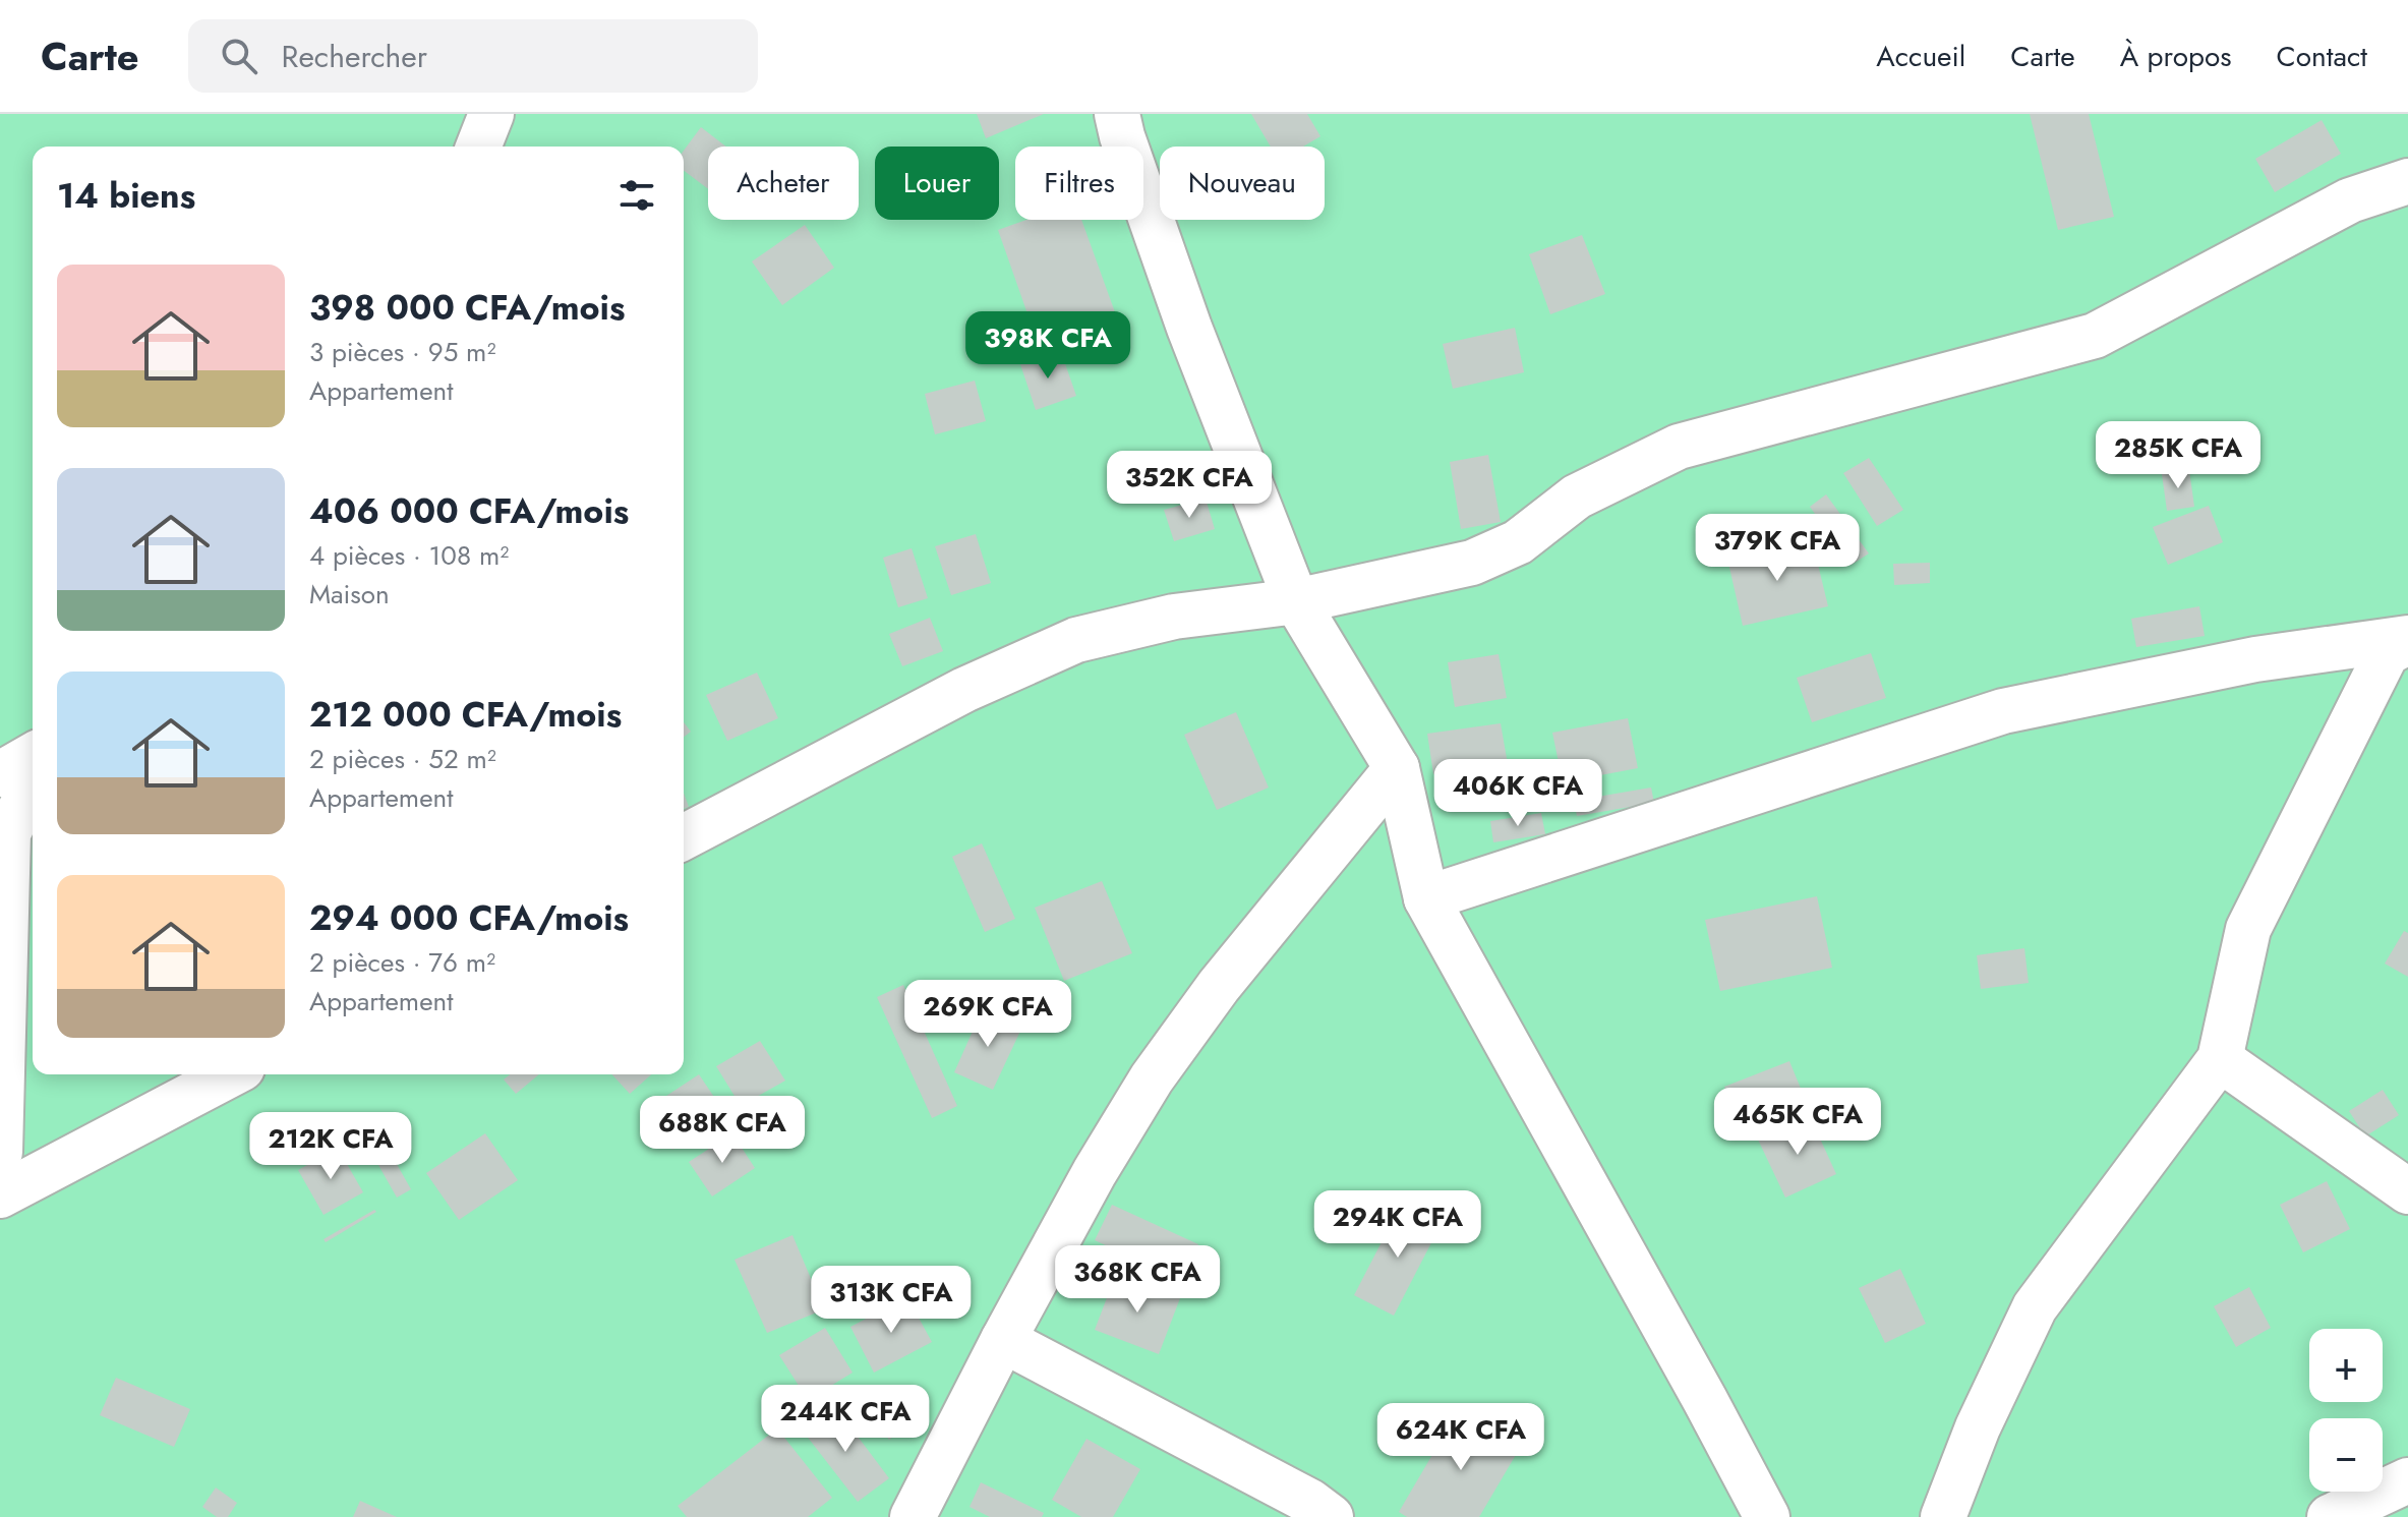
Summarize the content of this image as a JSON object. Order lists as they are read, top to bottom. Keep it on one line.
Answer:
{"page":{"header":"Carte","search":"Rechercher","nav":["Accueil","Carte","À propos","Contact"],"chip":["Acheter","Louer","Filtres","Nouveau"],"heading":"14 biens","list":[{"name":"398 000 CFA/mois","note":"3 pièces · 95 m² · Appartement"},{"name":"406 000 CFA/mois","note":"4 pièces · 108 m² · Maison"},{"name":"212 000 CFA/mois","note":"2 pièces · 52 m² · Appartement"},{"name":"294 000 CFA/mois","note":"2 pièces · 76 m² · Appartement"}],"price":["398K CFA","285K CFA","352K CFA","379K CFA","406K CFA","269K CFA","465K CFA","688K CFA","212K CFA","294K CFA","368K CFA","313K CFA","244K CFA","624K CFA"],"map_buttons":["+","−"]}}
